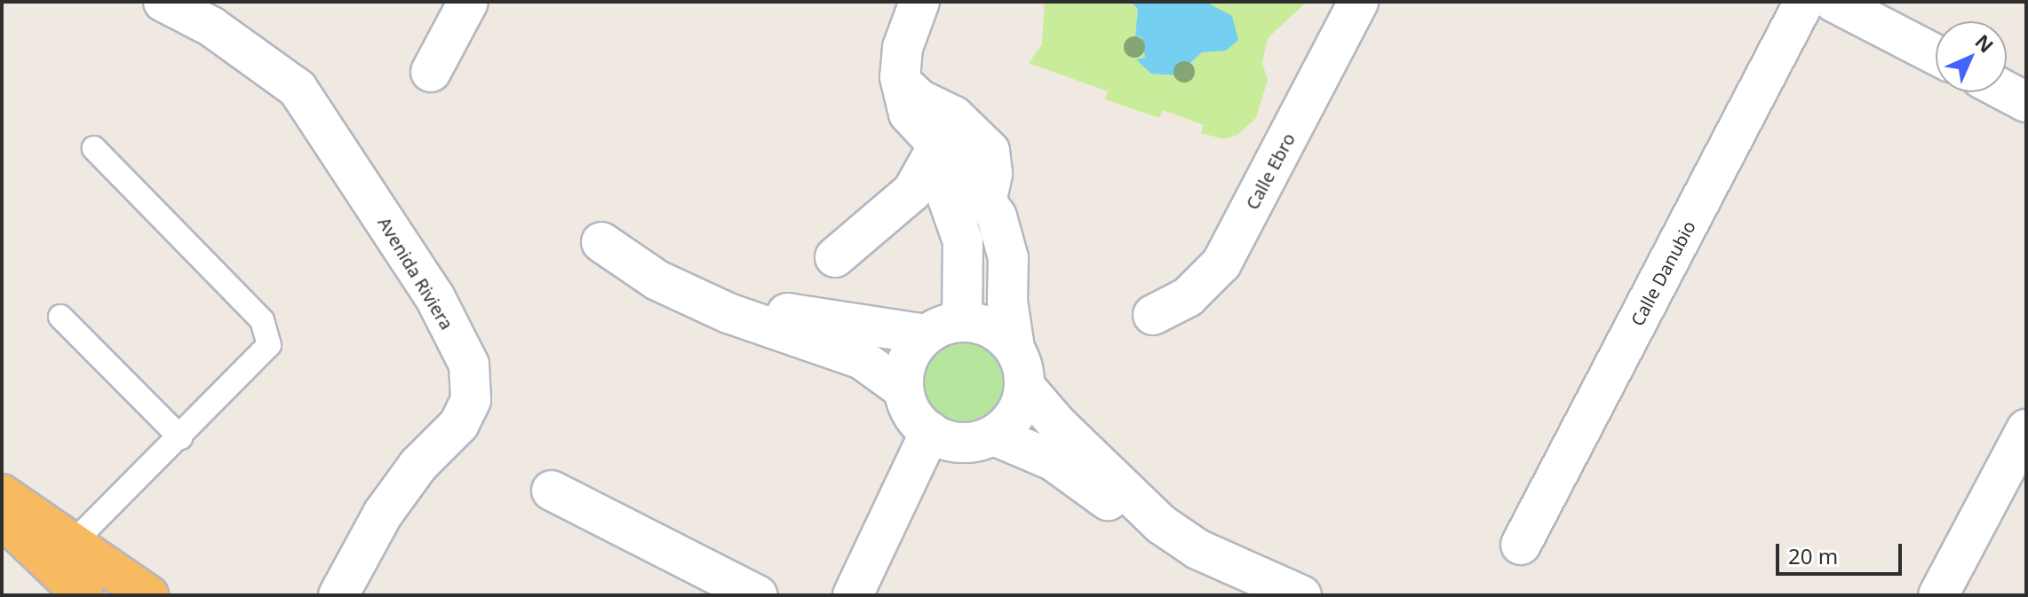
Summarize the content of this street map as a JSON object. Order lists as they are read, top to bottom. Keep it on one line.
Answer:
{"streets":{"street":["Calle Ebro","Avenida Riviera","Calle Danubio"]},"scale_bar":"20 m","north":"top right"}
